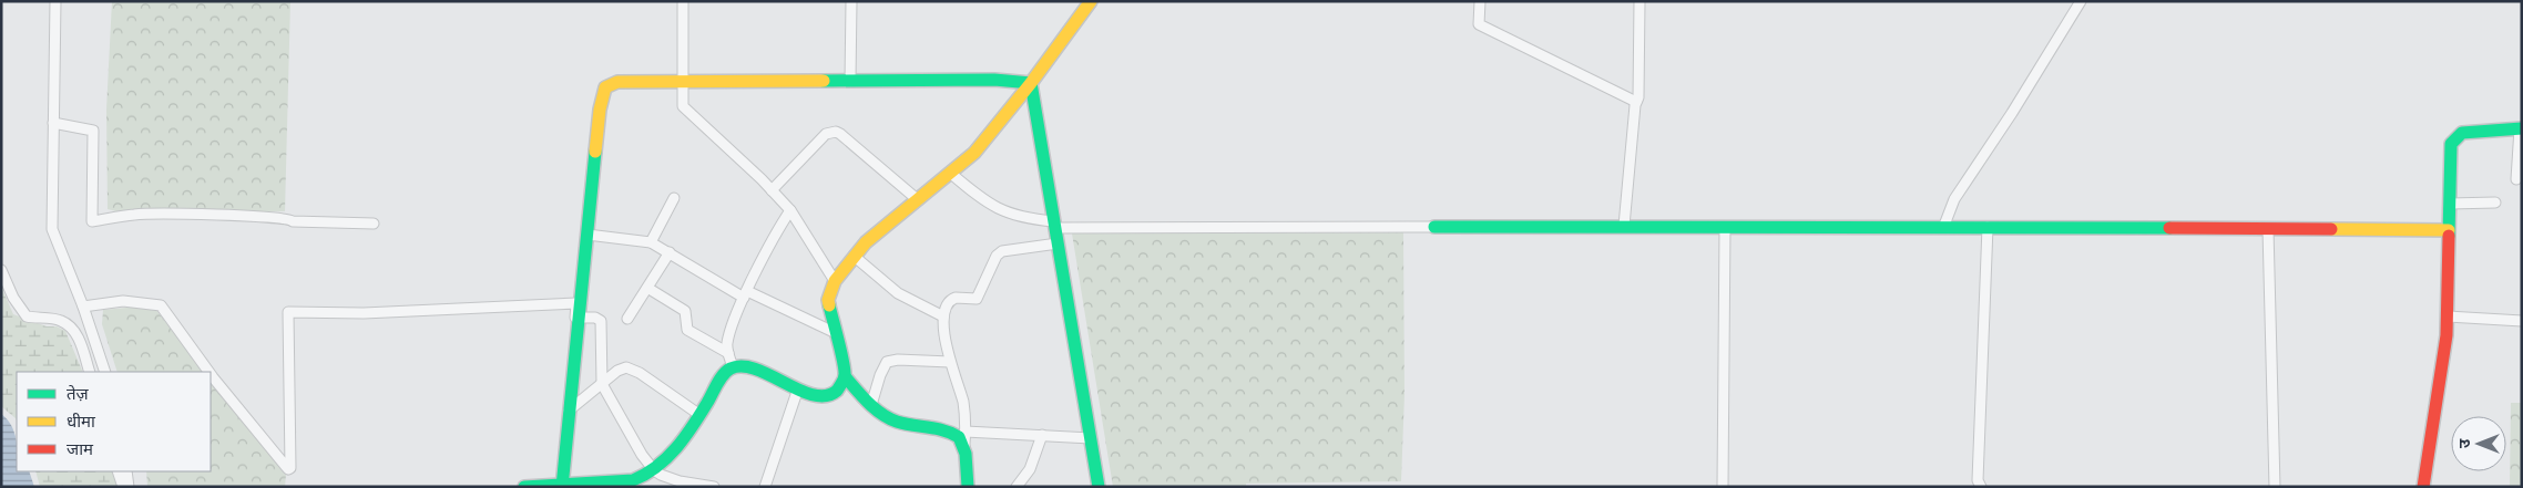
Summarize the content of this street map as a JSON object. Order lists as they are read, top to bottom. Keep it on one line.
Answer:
{"legend":["तेज़","धीमा","जाम"],"north":"left"}
